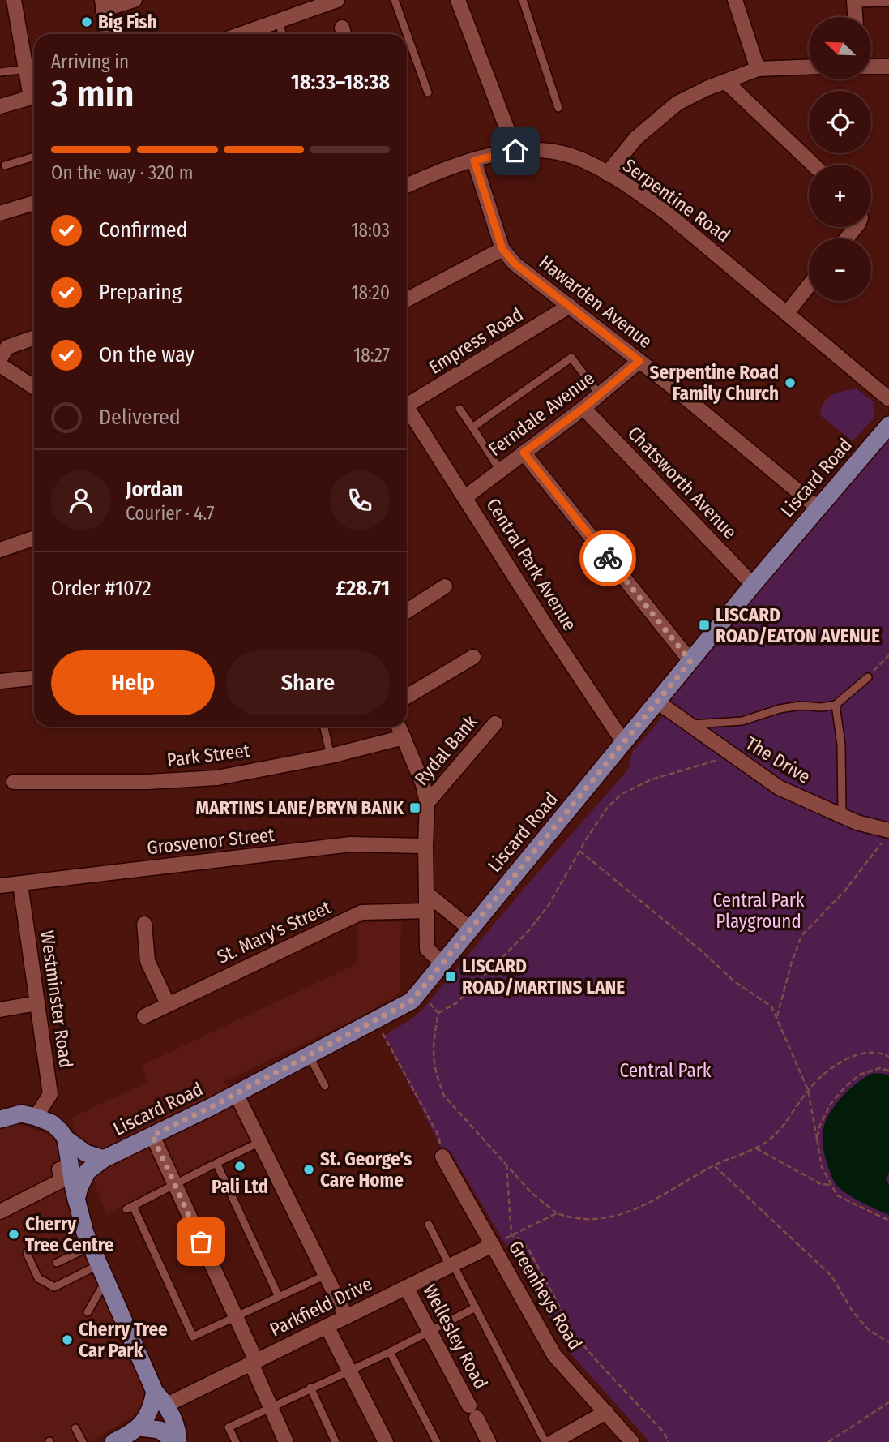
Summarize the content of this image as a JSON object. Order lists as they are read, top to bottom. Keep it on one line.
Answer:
{"streets":{"main road":["Liscard Road"],"street":["Serpentine Road","Hawarden Avenue","Empress Road","Ferndale Avenue","Chatsworth Avenue","Central Park Avenue","Rydal Bank","Park Street","The Drive","Grosvenor Street","St. Mary's Street","Westminster Road","Greenheys Road","Parkfield Drive","Wellesley Road"]},"crossings":[["Serpentine Road","Hawarden Avenue"],["Hawarden Avenue","Empress Road"],["Hawarden Avenue","Ferndale Avenue"],["Hawarden Avenue","Liscard Road"],["Ferndale Avenue","Chatsworth Avenue"],["Ferndale Avenue","Central Park Avenue"],["Liscard Road","Chatsworth Avenue"],["Liscard Road","Central Park Avenue"],["Liscard Road","The Drive"],["Liscard Road","Westminster Road"],["Grosvenor Street","Westminster Road"],["Greenheys Road","Parkfield Drive"],["Parkfield Drive","Wellesley Road"]],"parks":["Central Park Playground","Central Park"],"places":{"other":["Big Fish","Serpentine Road Family Church","Pali Ltd","St. George's Care Home","Cherry Tree Centre","Cherry Tree Car Park"],"transit":["LISCARD ROAD/EATON AVENUE","MARTINS LANE/BRYN BANK","LISCARD ROAD/MARTINS LANE"]},"north":"top left","page":{"map_buttons":["+","−"],"heading":["3 min","Arriving in","18:33–18:38"],"panel":["Jordan","Courier · 4.7","Order #1072","£28.71"],"bar":"On the way · 320 m","list":[["Confirmed","18:03"],["Preparing","18:20"],["On the way","18:27"],"Delivered"],"buttons":["Help","Share"]}}
